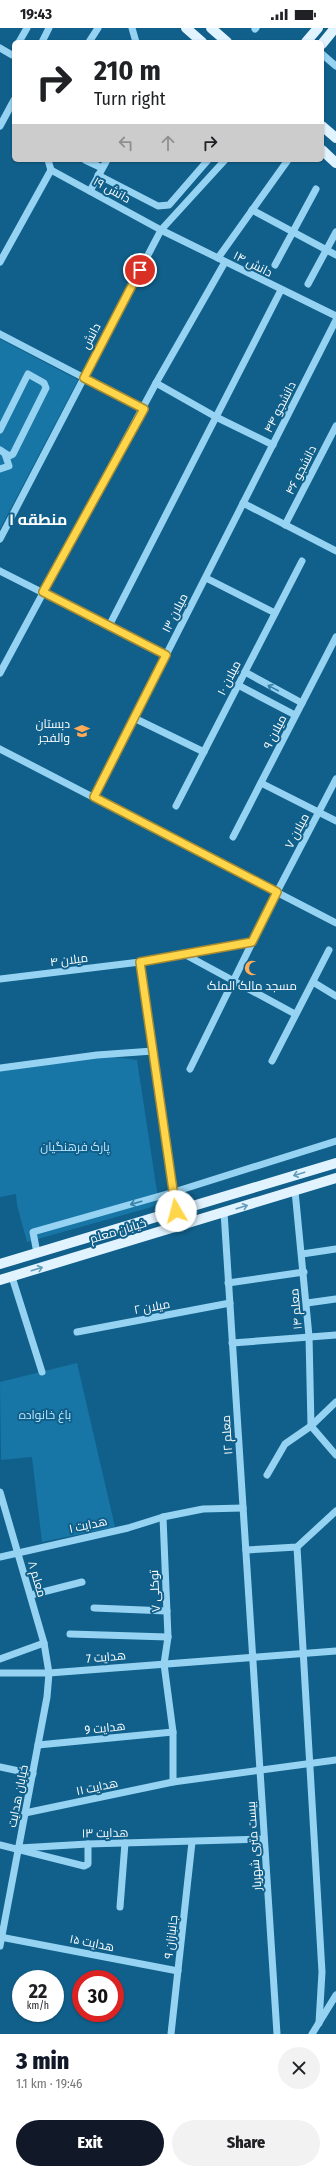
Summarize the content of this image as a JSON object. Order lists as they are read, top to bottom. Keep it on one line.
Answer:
{"streets":{"main road":["خیابان معلم"],"street":["دانش ۱۹","دانش ۱۴","دانش","دانشجو ۴۴","دانشجو ۴۶","میلان ۱۳","میلان ۱۰","میلان ۹","میلان ۷","میلان ۴","میلان ۲","معلم ۱۴","معلم ۱۲","هدایت ۱","معلم ۸","توکلی ۷","هدایت 7","هدایت 9","هدایت ۱۱","خیابان هدایت","هدایت ۱۳","بیست متری شهریار","جانبازان ۹","هدایت ۱۵"]},"crossings":[["دانش ۱۹","دانش ۱۴"],["دانش ۱۹","دانش"],["دانش ۱۴","دانش"],["دانشجو ۴۴","میلان ۱۳"],["میلان ۷","میلان ۴"],["خیابان معلم","معلم ۱۴"],["خیابان معلم","معلم ۱۲"],["میلان ۲","معلم ۱۲"],["معلم ۱۲","هدایت ۱"],["معلم ۱۲","هدایت 7"],["معلم ۱۲","بیست متری شهریار"],["هدایت ۱","معلم ۸"],["هدایت ۱","توکلی ۷"],["معلم ۸","هدایت 7"],["معلم ۸","خیابان هدایت"],["توکلی ۷","هدایت 7"],["توکلی ۷","هدایت 9"],["توکلی ۷","هدایت ۱۱"],["هدایت 7","خیابان هدایت"],["هدایت 7","بیست متری شهریار"],["هدایت 9","خیابان هدایت"],["هدایت ۱۱","خیابان هدایت"],["هدایت ۱۱","بیست متری شهریار"],["خیابان هدایت","هدایت ۱۳"],["خیابان هدایت","هدایت ۱۵"],["هدایت ۱۳","جانبازان ۹"],["جانبازان ۹","هدایت ۱۵"]],"districts":["منطقه ۱"],"parks":["پارک فرهنگیان","باغ خانواده"],"places":{"school or university":["دبستان والفجر"],"mosque":["مسجد مالک الملک"]},"page":{"status":"19:43","turn":["210 m","Turn right"],"speed":"22 km/h","limit":"30","heading":["3 min","1.1 km · 19:46"],"buttons":["Exit","Share"]}}
